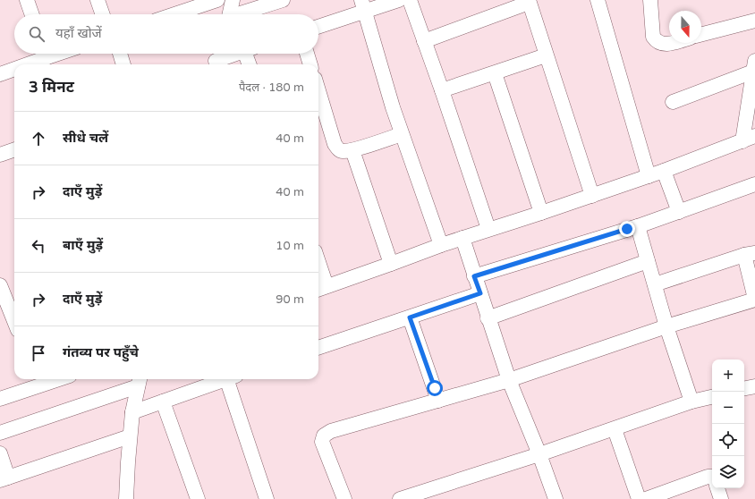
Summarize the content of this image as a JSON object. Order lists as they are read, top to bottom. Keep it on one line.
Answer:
{"north":"bottom","page":{"search":"यहाँ खोजें","heading":["3 मिनट","पैदल · 180 m"],"list":[["सीधे चलें","40 m"],["दाएँ मुड़ें","40 m"],["बाएँ मुड़ें","10 m"],["दाएँ मुड़ें","90 m"],"गंतव्य पर पहुँचे"],"map_buttons":["+","−"]}}
